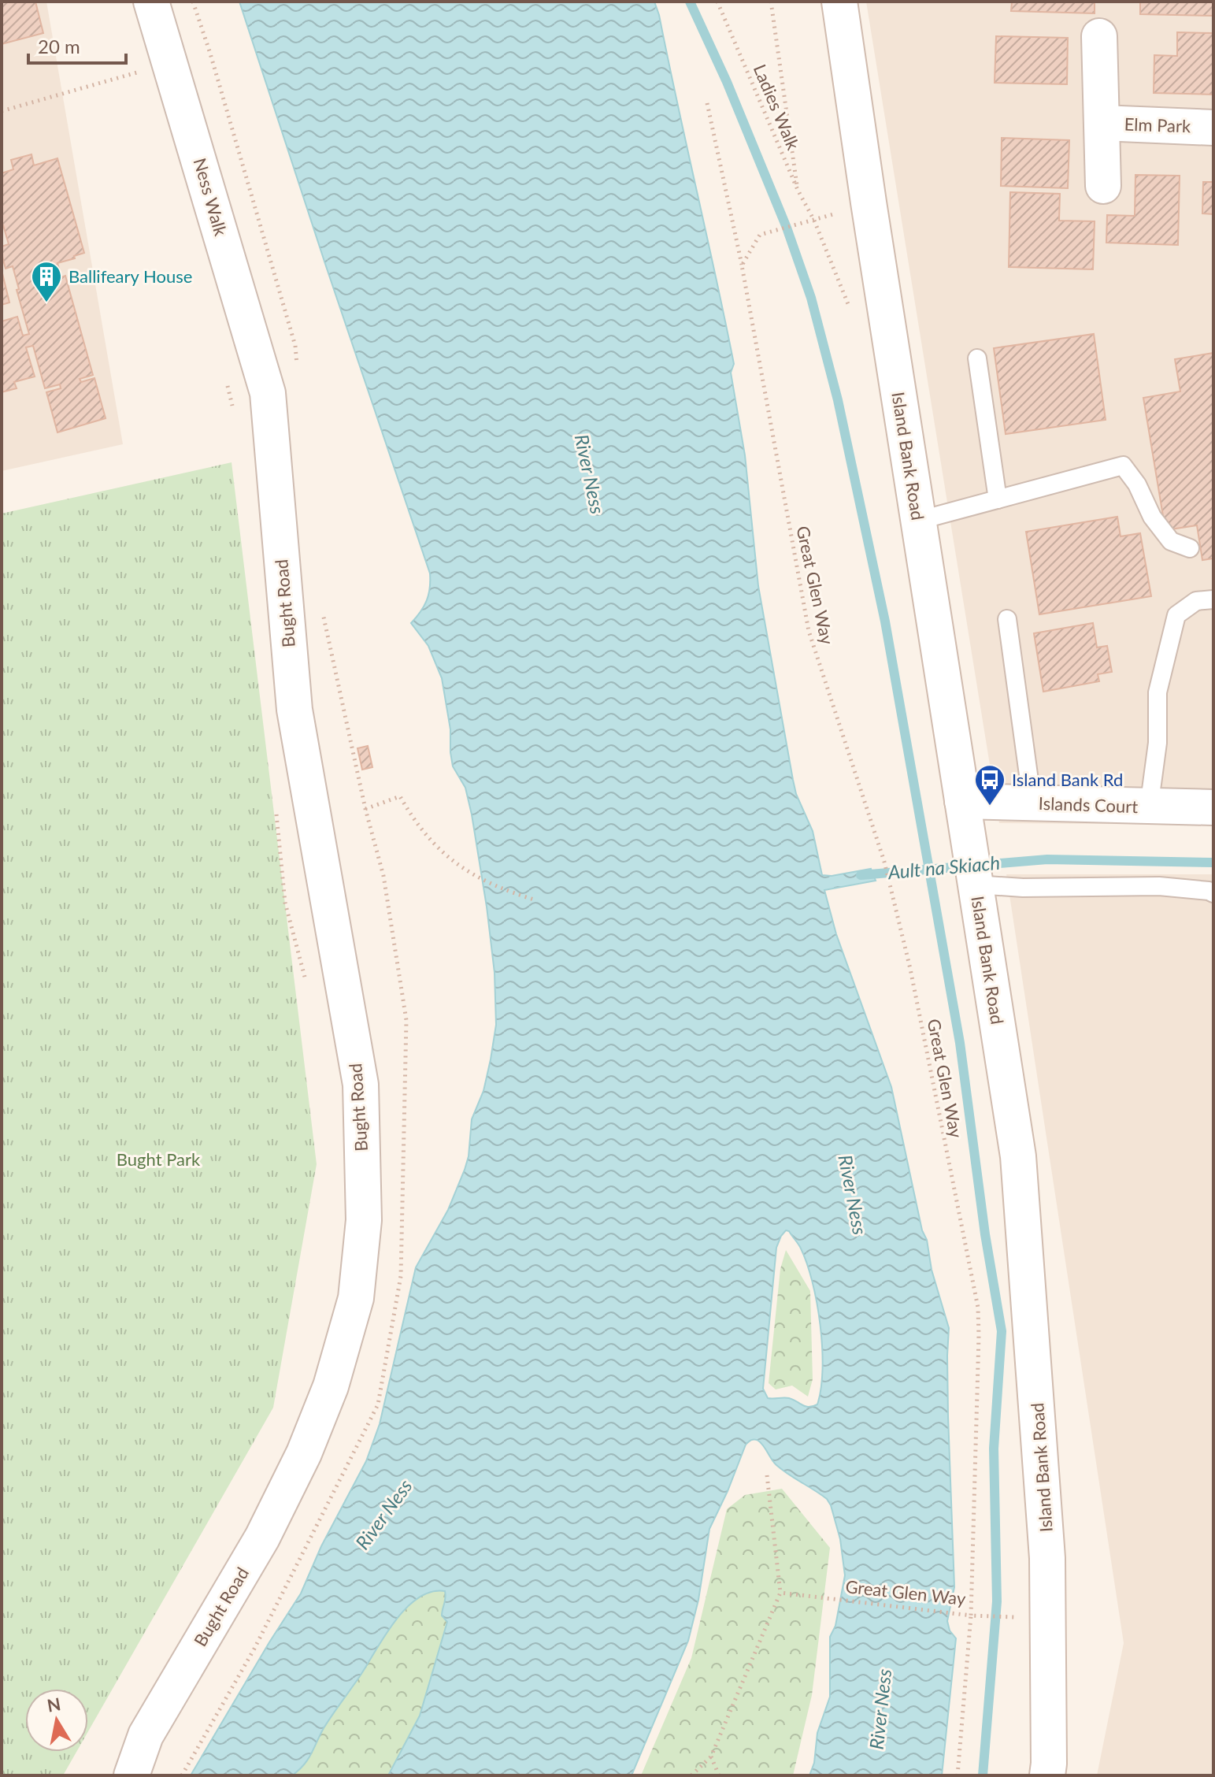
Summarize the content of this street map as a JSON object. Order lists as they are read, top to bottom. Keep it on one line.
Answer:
{"streets":{"street":["Elm Park","Ness Walk","Island Bank Road","Bught Road","Islands Court"],"path":["Ladies Walk","Great Glen Way"]},"crossings":[["Ladies Walk","Great Glen Way"],["Ness Walk","Bught Road"],["Island Bank Road","Islands Court"]],"water":["River Ness","Ault na Skiach"],"parks":["Bught Park"],"places":{"building":["Ballifeary House"],"bus stop":["Island Bank Rd"]},"scale_bar":"20 m","north":"top"}
